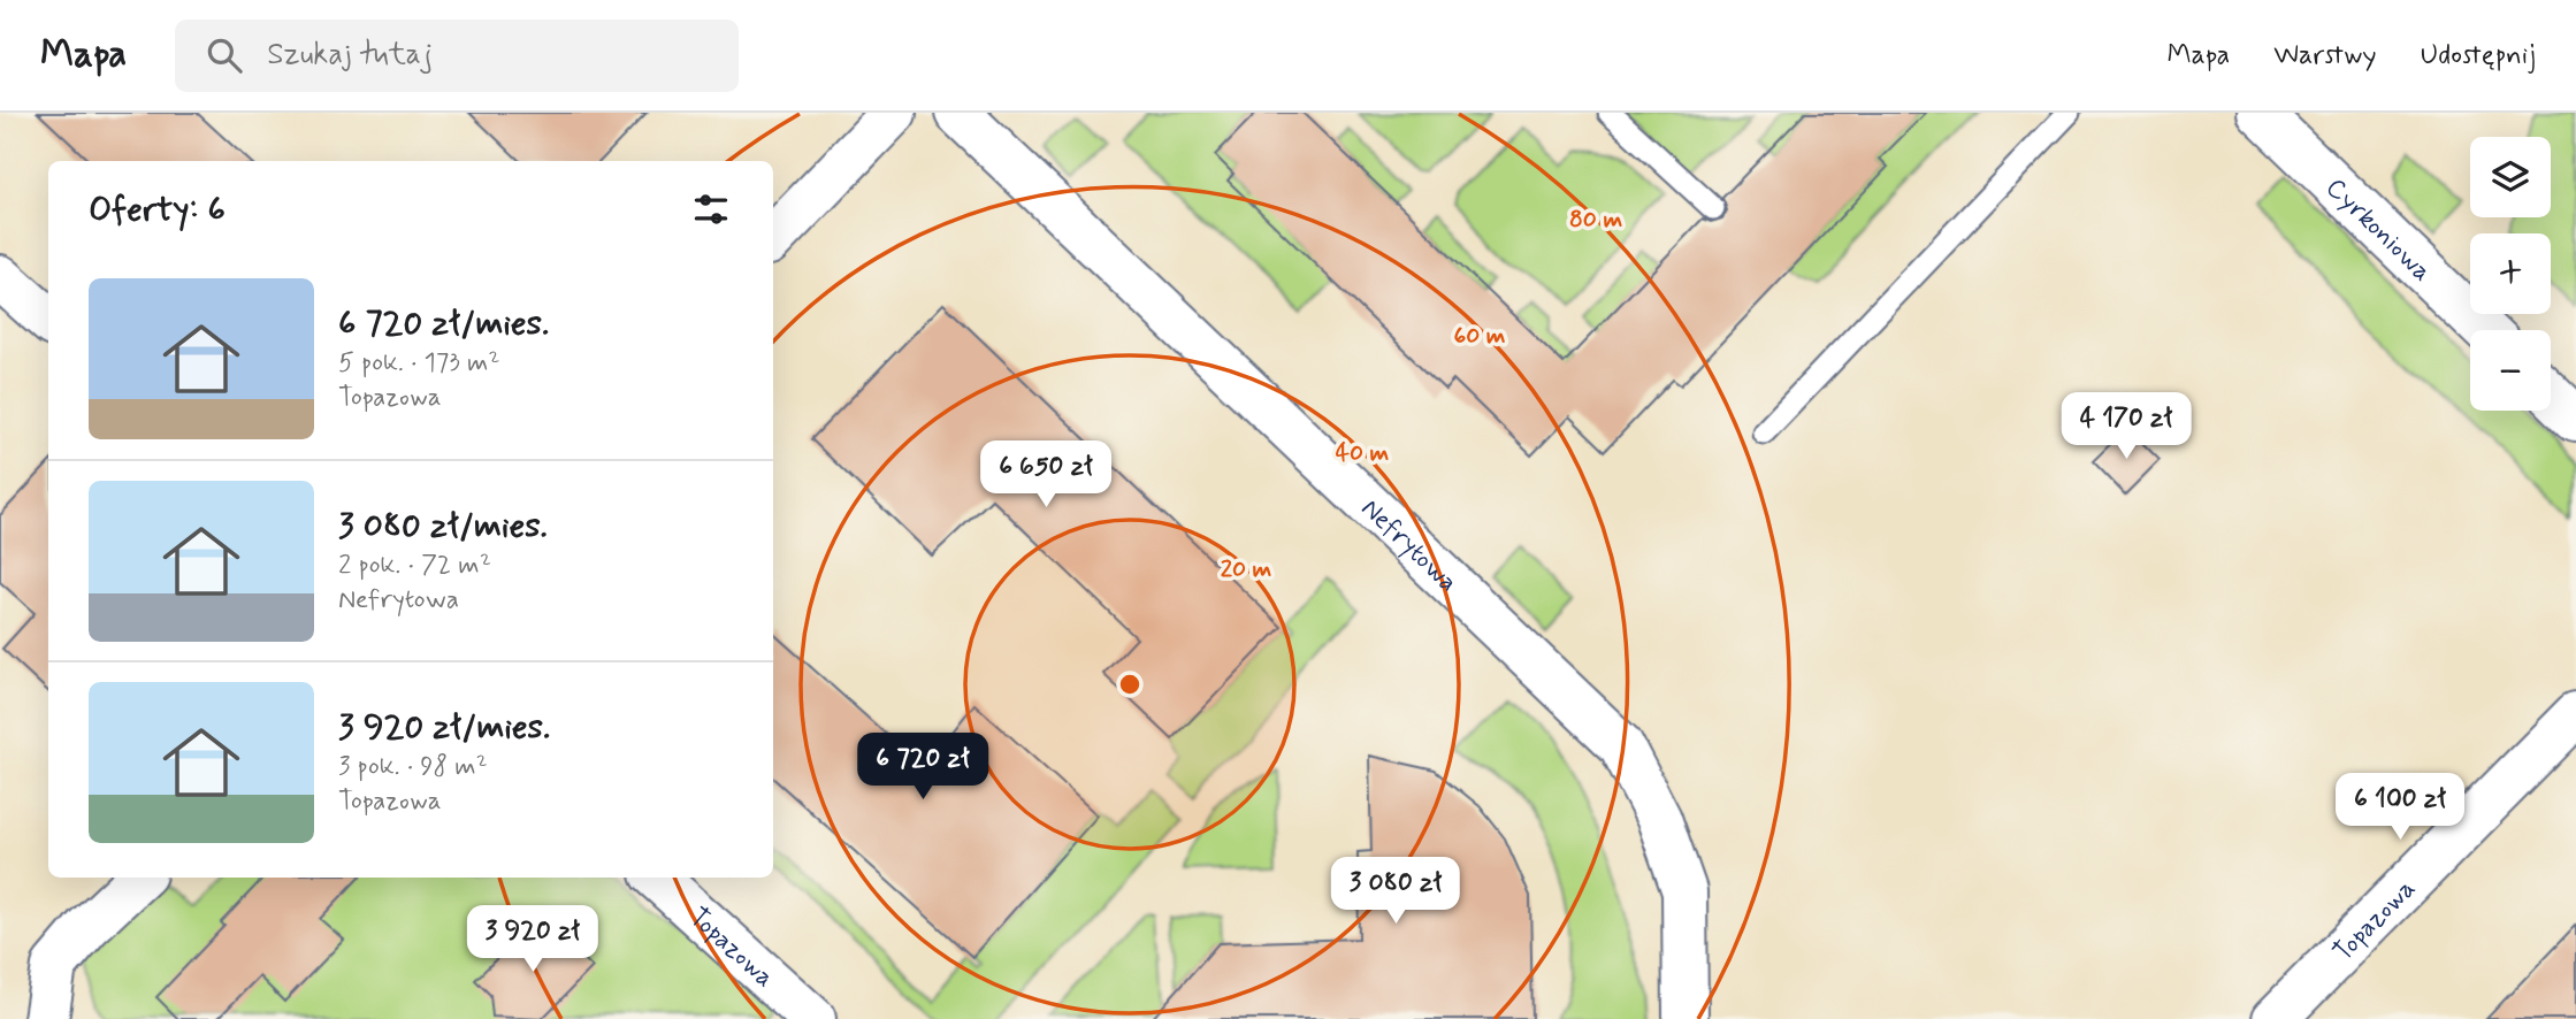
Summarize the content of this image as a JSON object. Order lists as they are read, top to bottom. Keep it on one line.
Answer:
{"streets":{"street":["Cyrkoniowa","Nefrytowa","Topazowa"]},"page":{"header":"Mapa","search":"Szukaj tutaj","nav":["Mapa","Warstwy","Udostępnij"],"map_buttons":["+","−"],"heading":"Oferty: 6","list":[{"name":"6 720 zł/mies.","note":"5 pok. · 173 m² · Topazowa"},{"name":"3 080 zł/mies.","note":"2 pok. · 72 m² · Nefrytowa"},{"name":"3 920 zł/mies.","note":"3 pok. · 98 m² · Topazowa"}],"price":["4 170 zł","6 650 zł","6 720 zł","6 100 zł","3 080 zł","3 920 zł"]},"rings":["80 m","60 m","40 m","20 m"]}
